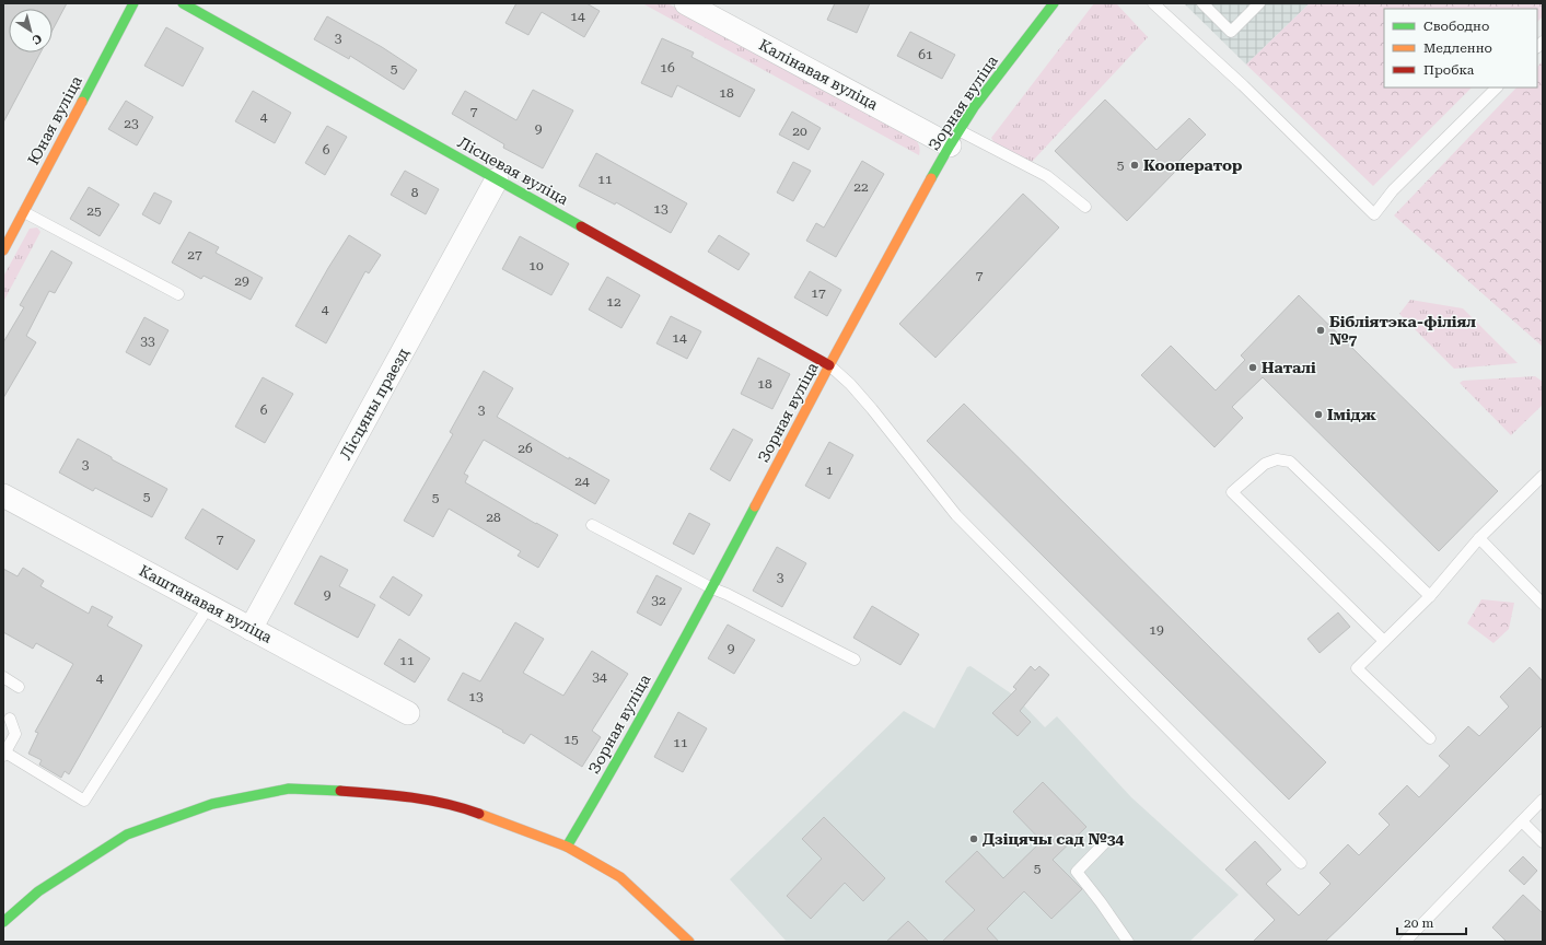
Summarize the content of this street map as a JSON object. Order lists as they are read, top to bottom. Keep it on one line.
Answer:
{"streets":{"street":["Калінавая вуліца","Зорная вуліца","Юная вуліца","Лісцевая вуліца","Лісцяны праезд","Каштанавая вуліца"]},"crossings":[["Калінавая вуліца","Зорная вуліца"],["Зорная вуліца","Лісцевая вуліца"],["Лісцевая вуліца","Лісцяны праезд"],["Лісцяны праезд","Каштанавая вуліца"]],"places":["Кооператор","Бібліятэка-філіял №7","Наталі","Імідж","Дзіцячы сад №34"],"house_numbers":["14","3","61","16","5","18","7","4","23","9","20","6","5","11","22","8","13","25","27","10","7","29","17","12","4","14","33","18","6","3","26","3","1","24","5","5","28","7","3","9","32","19","9","11","34","4","13","15","11","5"],"legend":["Свободно","Медленно","Пробка"],"scale_bar":"20 m","north":"bottom right"}
